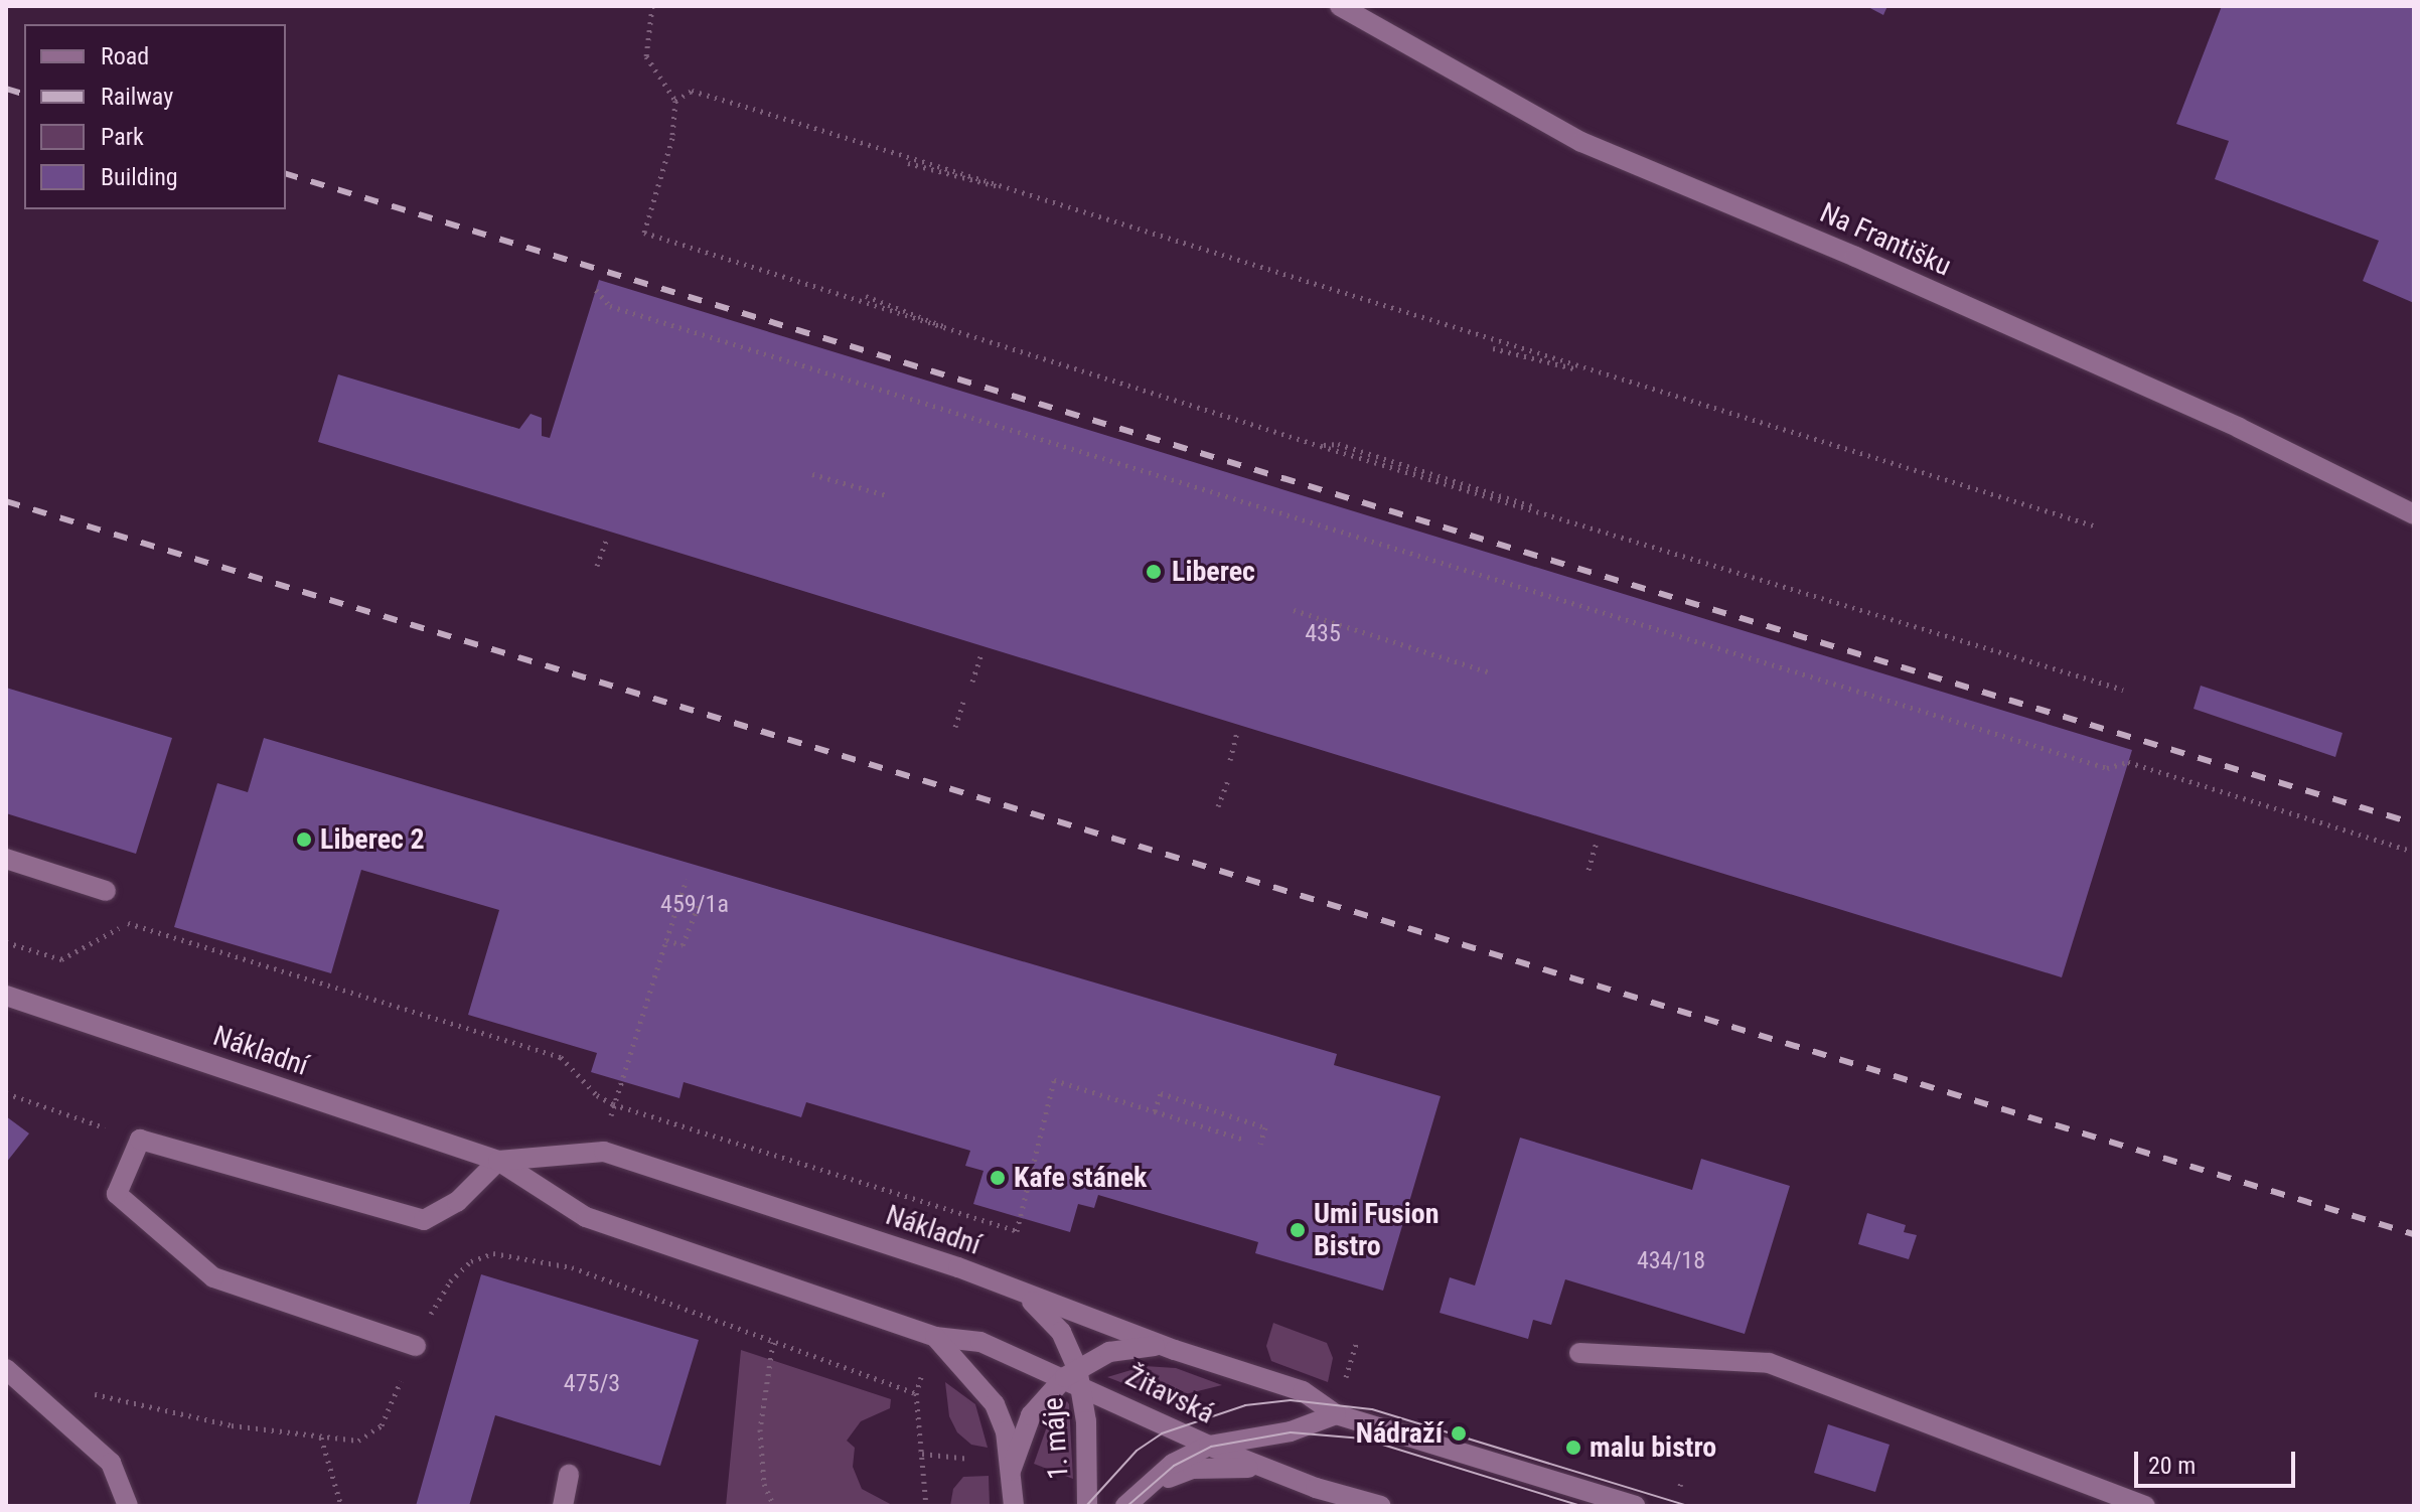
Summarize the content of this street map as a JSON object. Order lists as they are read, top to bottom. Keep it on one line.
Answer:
{"streets":{"street":["Na Františku","Nákladní","Žitavská","1. máje"]},"crossings":[["Nákladní","Žitavská"],["Nákladní","1. máje"],["Žitavská","1. máje"]],"places":["Liberec","Liberec 2","Kafe stánek","Umi Fusion Bistro","Nádraží","malu bistro"],"house_numbers":["435","459/1a","434/18","475/3"],"legend":["Road","Railway","Park","Building"],"scale_bar":"20 m"}
